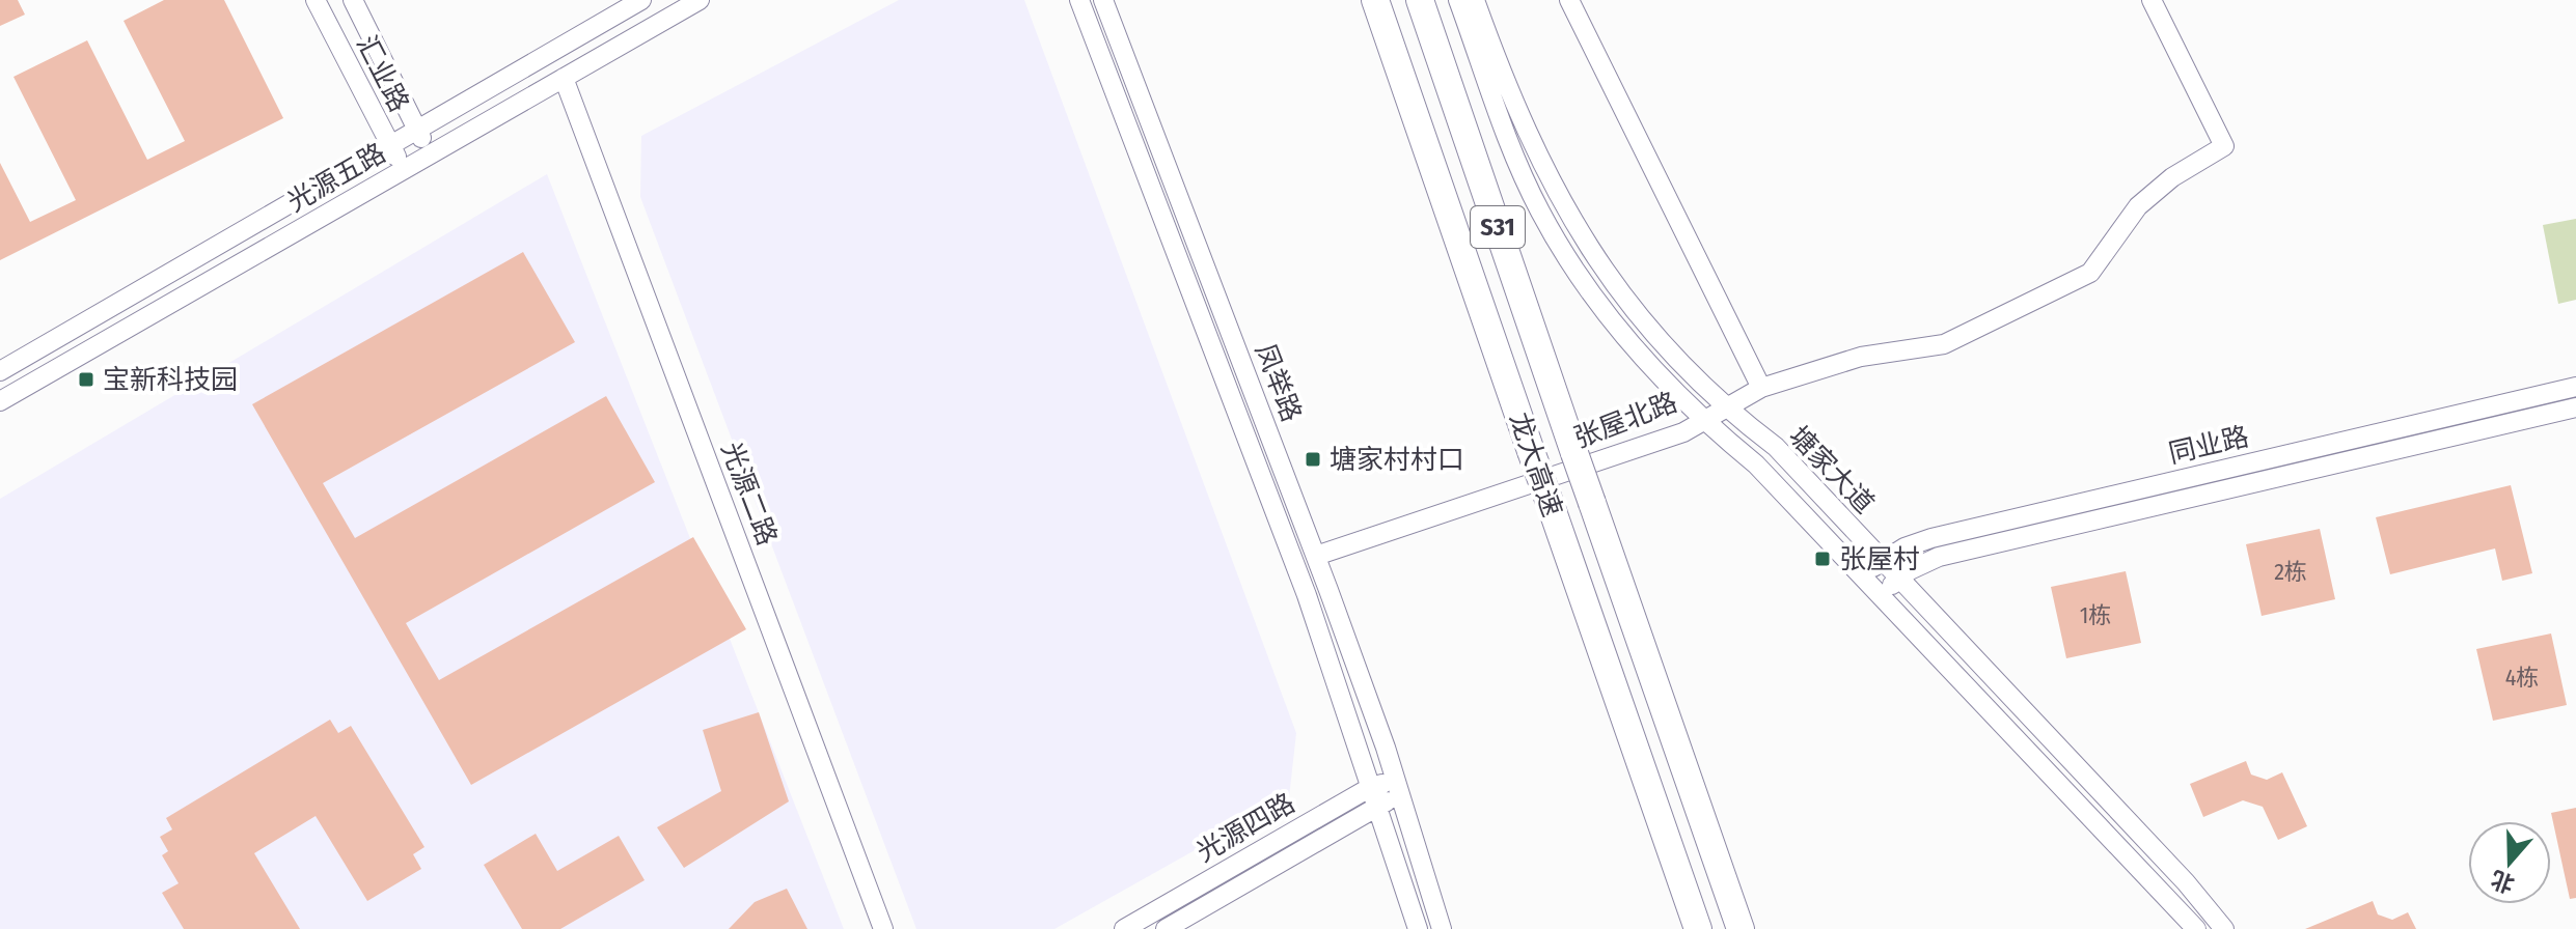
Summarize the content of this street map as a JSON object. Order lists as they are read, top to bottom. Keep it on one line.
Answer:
{"streets":{"highway":["S31","龙大高速"],"street":["汇业路","光源五路","凤举路","张屋北路","同业路","塘家大道","光源二路","光源四路"]},"crossings":[["汇业路","光源五路"],["光源五路","光源二路"],["凤举路","张屋北路"],["凤举路","光源四路"],["张屋北路","塘家大道"],["同业路","塘家大道"]],"places":{"transit":["宝新科技园","塘家村村口","张屋村"]},"house_numbers":["2栋","1栋","4栋"],"north":"bottom"}
